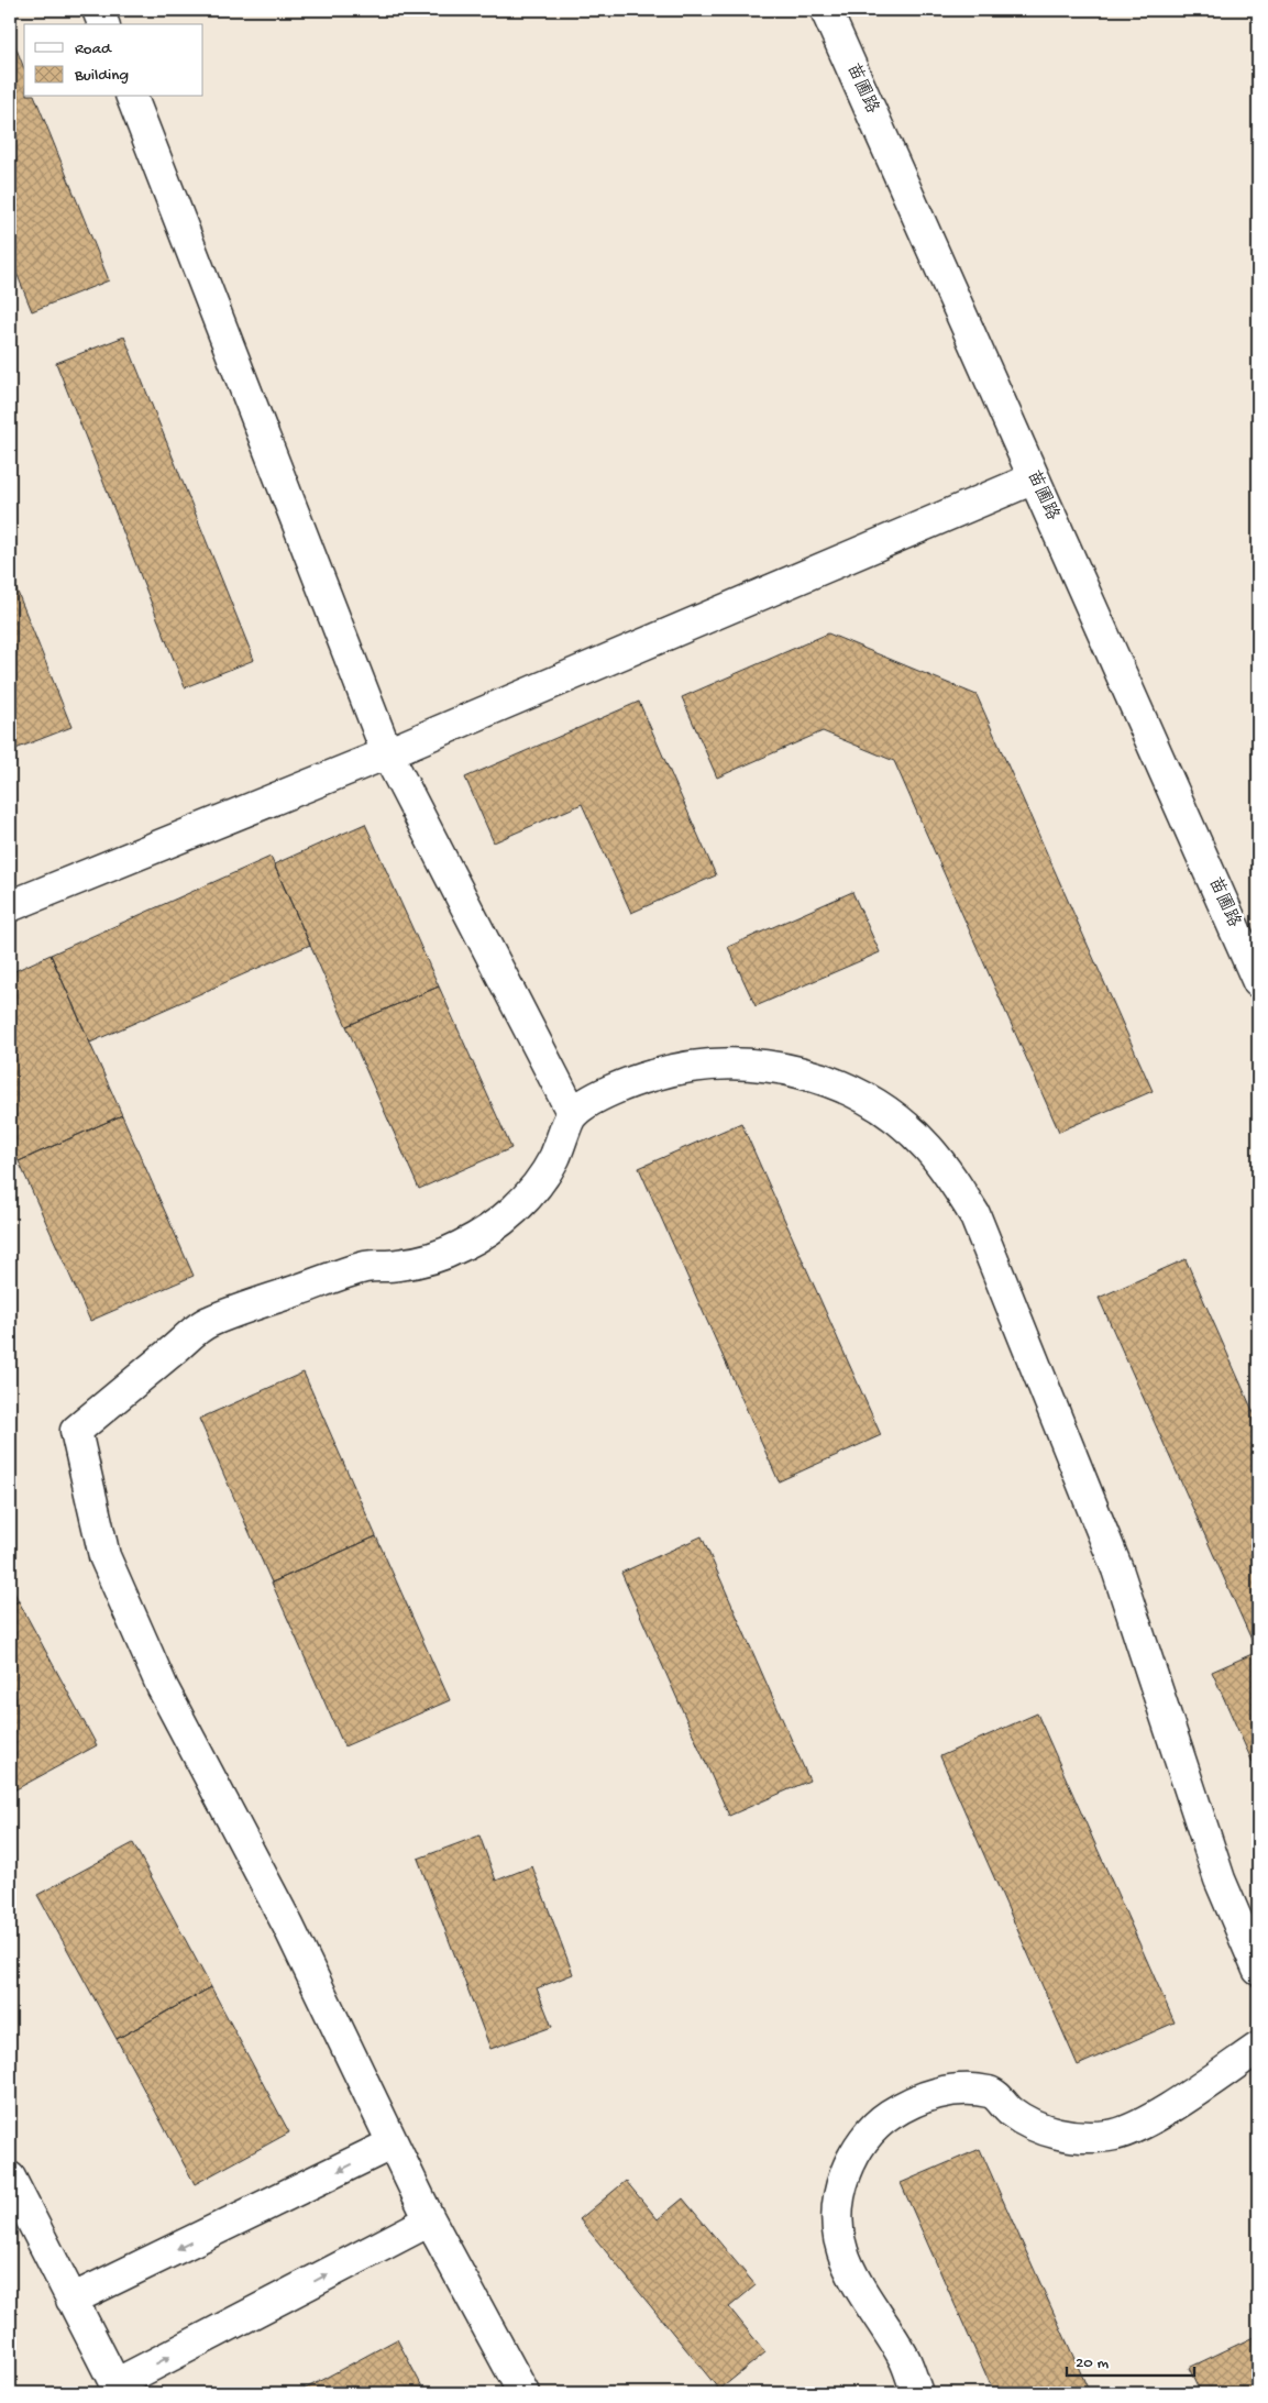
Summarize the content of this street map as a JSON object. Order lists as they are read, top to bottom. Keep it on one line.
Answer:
{"streets":{"street":["苗圃路"]},"legend":["Road","Building"],"scale_bar":"20 m"}
